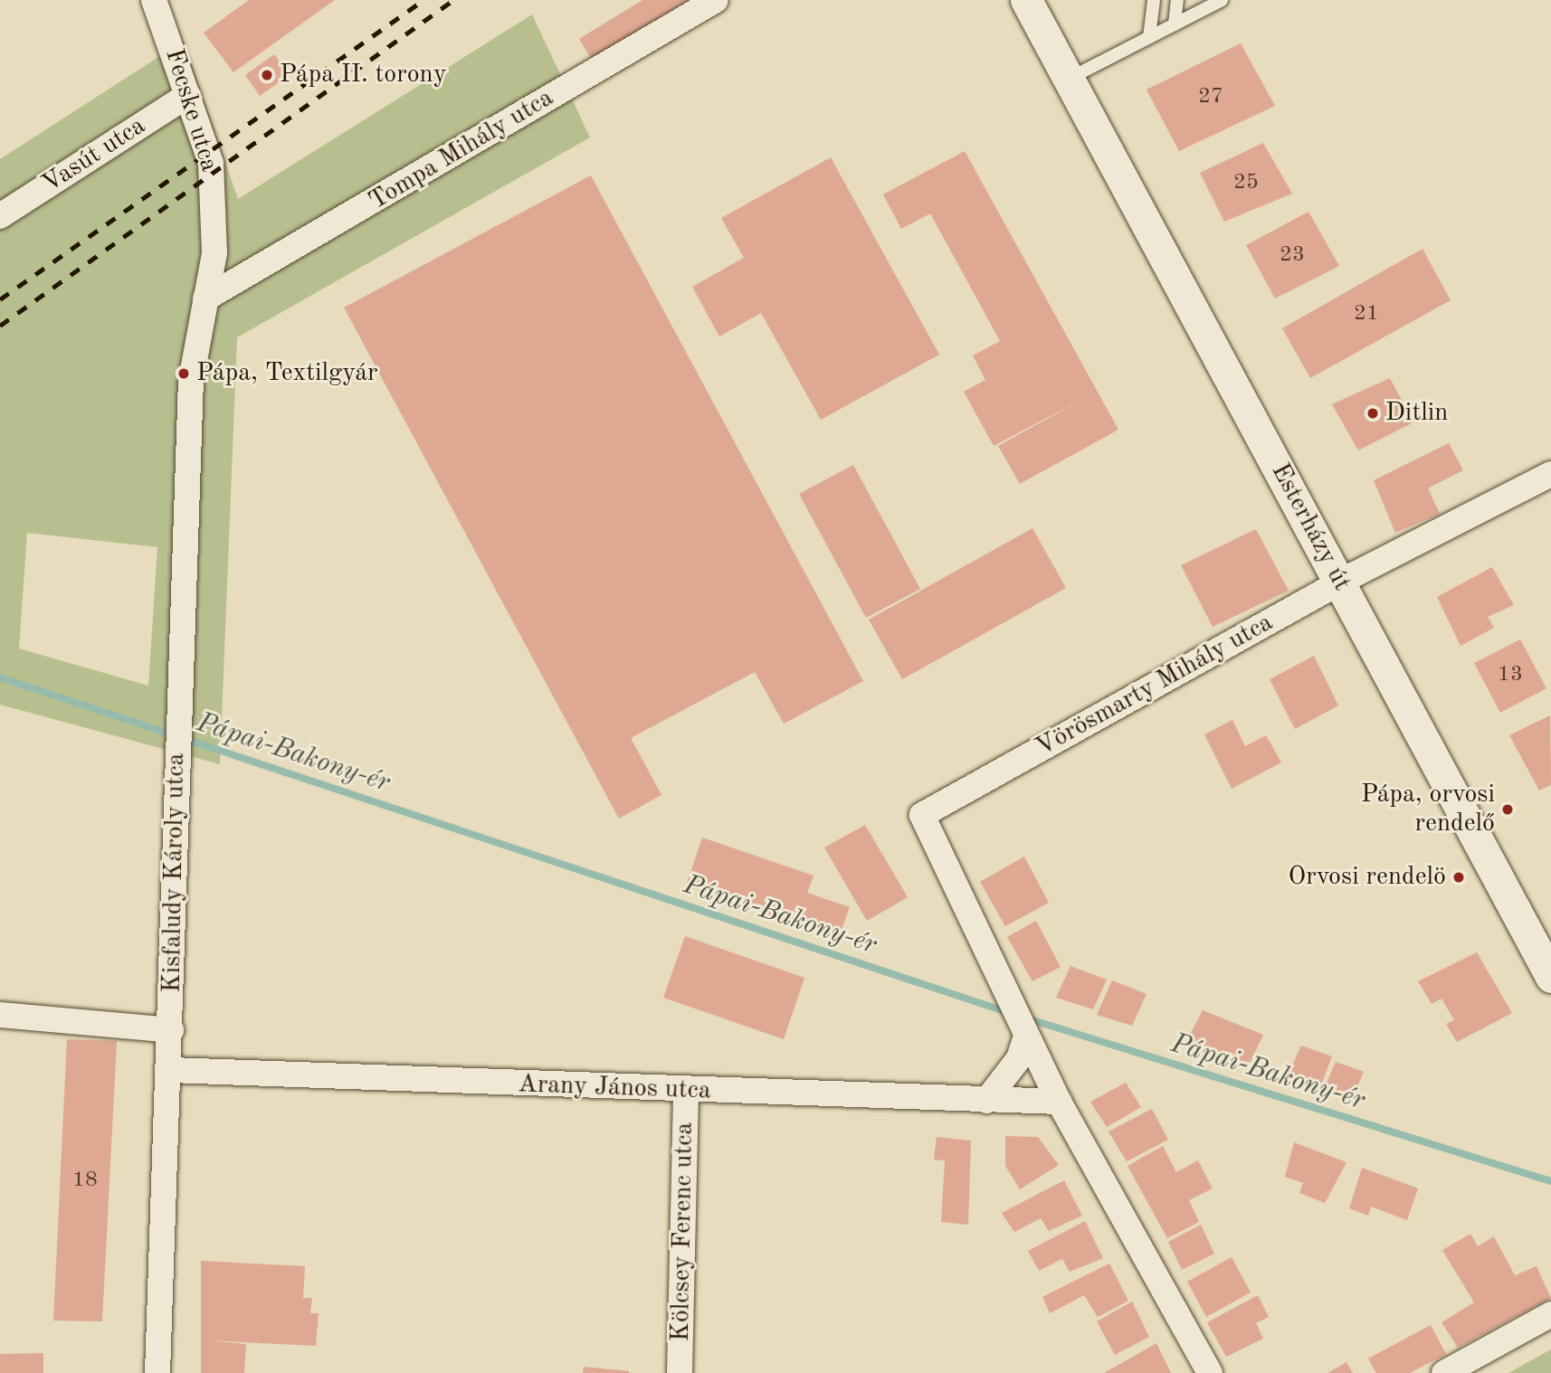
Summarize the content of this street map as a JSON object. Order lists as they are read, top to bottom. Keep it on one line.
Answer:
{"streets":{"street":["Fecske utca","Tompa Mihály utca","Vasút utca","Esterházy út","Vörösmarty Mihály utca","Kisfaludy Károly utca","Arany János utca","Kölcsey Ferenc utca"]},"crossings":[["Fecske utca","Tompa Mihály utca"],["Fecske utca","Vasút utca"],["Fecske utca","Kisfaludy Károly utca"],["Tompa Mihály utca","Kisfaludy Károly utca"],["Esterházy út","Vörösmarty Mihály utca"],["Kisfaludy Károly utca","Arany János utca"],["Arany János utca","Kölcsey Ferenc utca"]],"water":["Pápai-Bakony-ér"],"places":["Pápa II. torony","Pápa, Textilgyár","Ditlin","Pápa, orvosi rendelő","Orvosi rendelö"],"house_numbers":["27","25","23","21","13","18"]}
